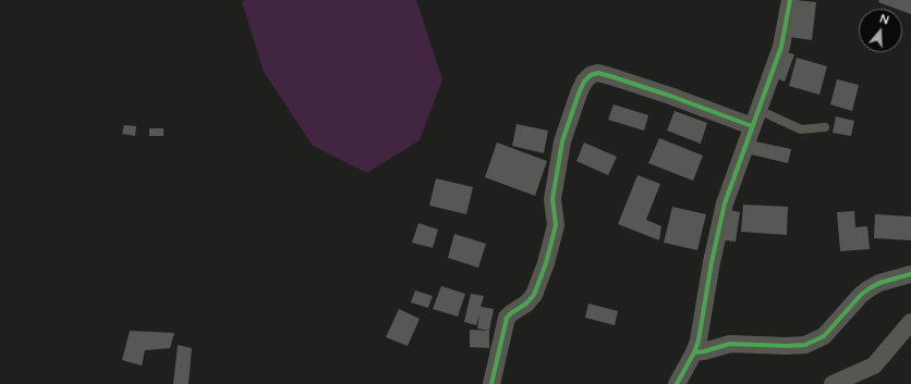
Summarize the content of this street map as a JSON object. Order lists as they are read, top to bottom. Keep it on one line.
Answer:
{"north":"top"}
